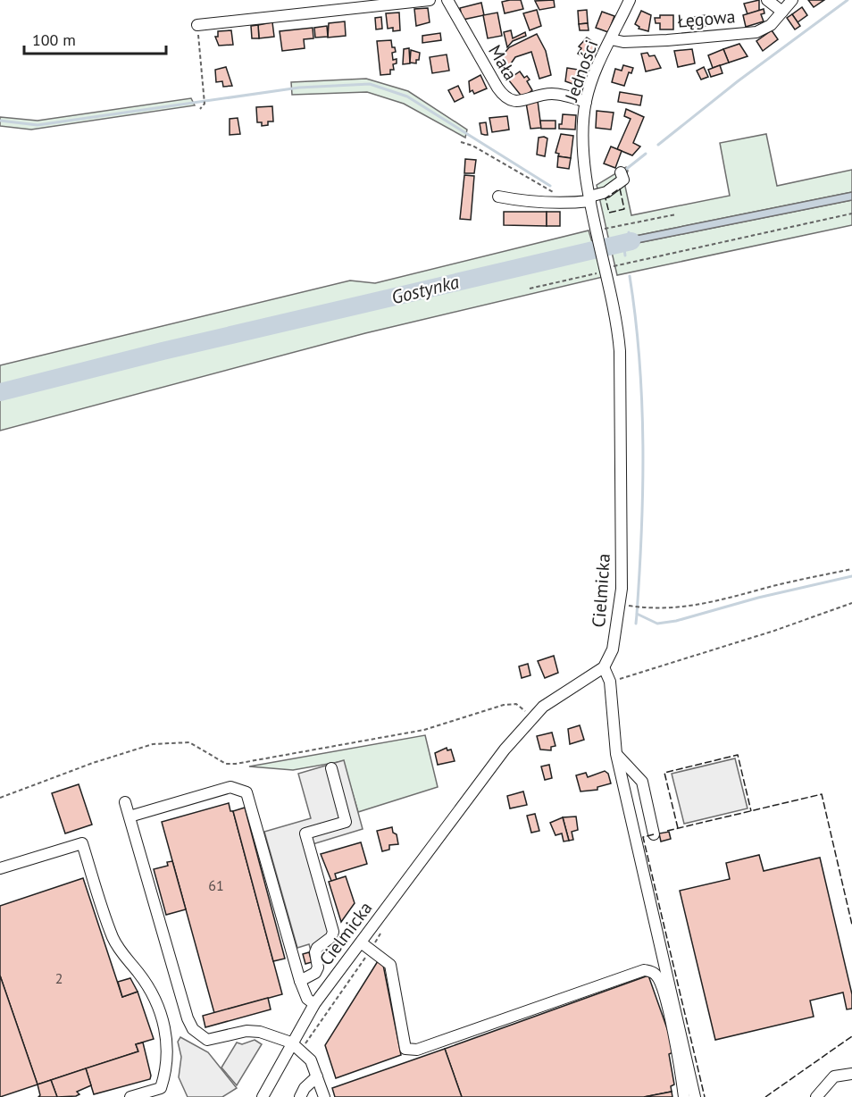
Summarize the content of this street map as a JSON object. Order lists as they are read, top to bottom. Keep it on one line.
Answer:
{"streets":{"street":["Łęgowa","Mała","Jedności","Cielmicka"]},"crossings":[["Łęgowa","Jedności"],["Mała","Jedności"],["Jedności","Cielmicka"]],"water":["Gostynka"],"house_numbers":["61","2"],"scale_bar":"100 m"}
